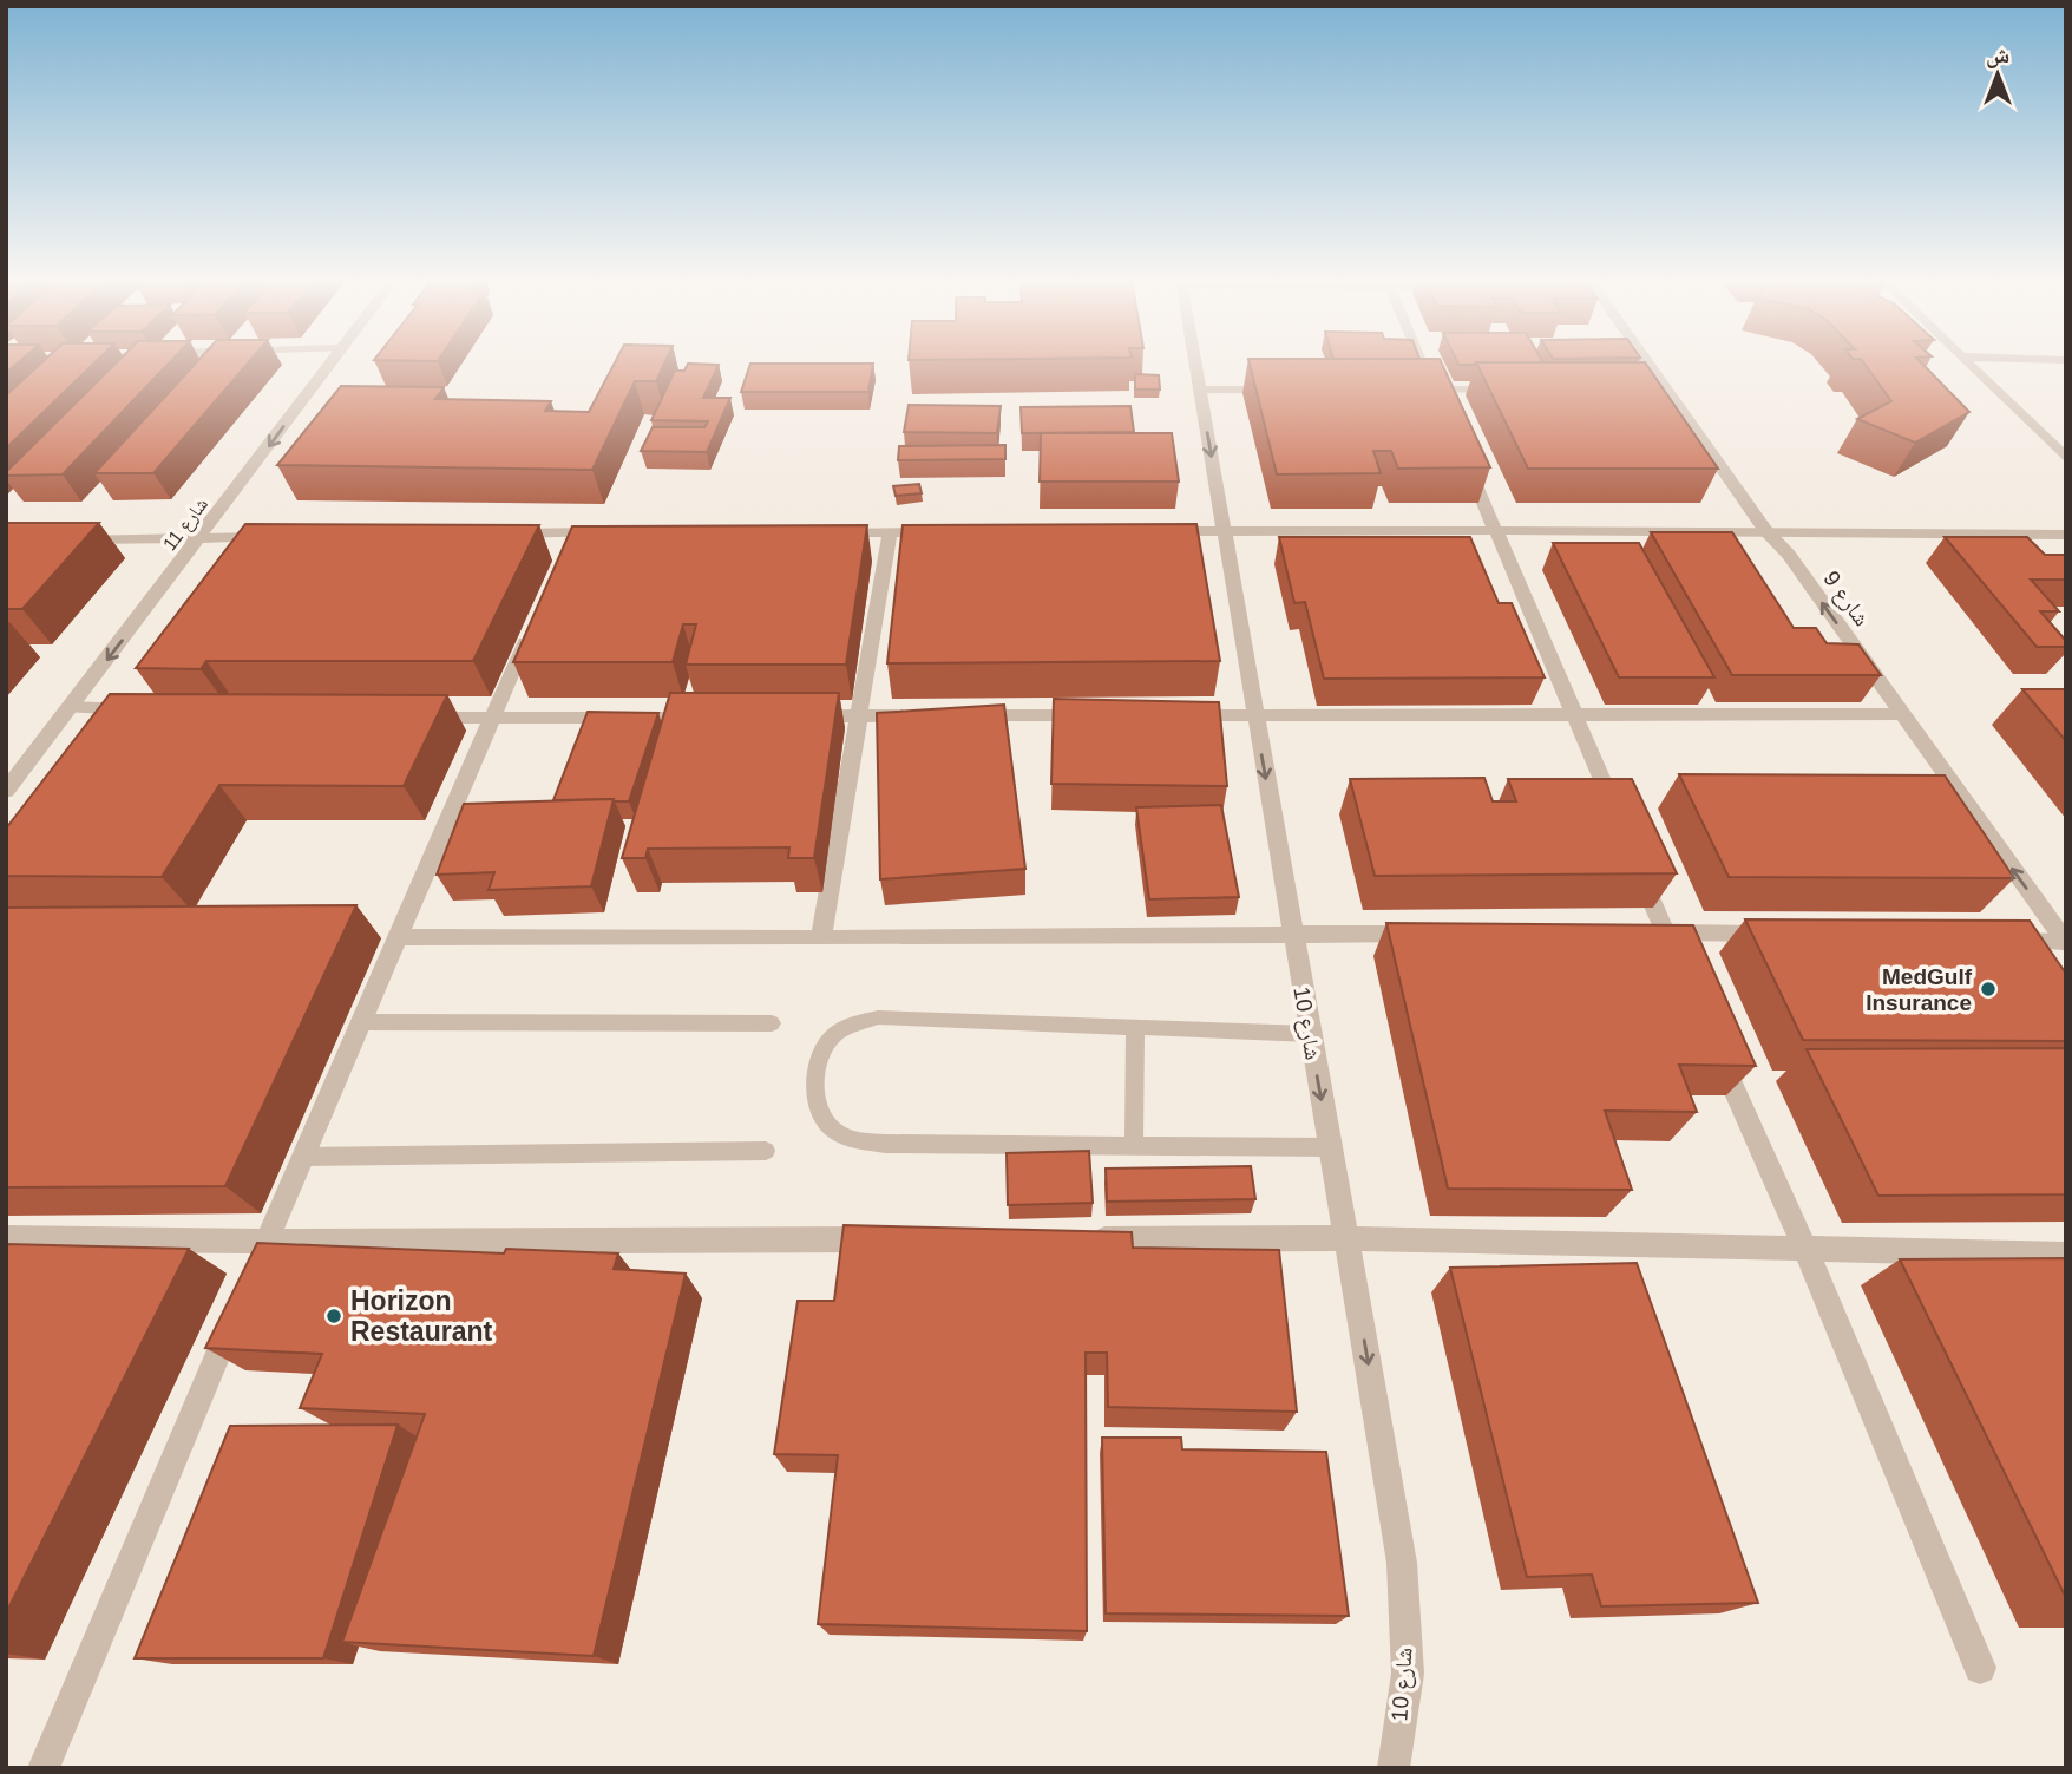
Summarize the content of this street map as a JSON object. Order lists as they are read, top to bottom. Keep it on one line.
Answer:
{"streets":{"street":["شارع 11","شارع 9","شارع 10"]},"one_way":["شارع 11","شارع 9","شارع 10"],"places":["MedGulf Insurance","Horizon Restaurant"],"north":"top"}
